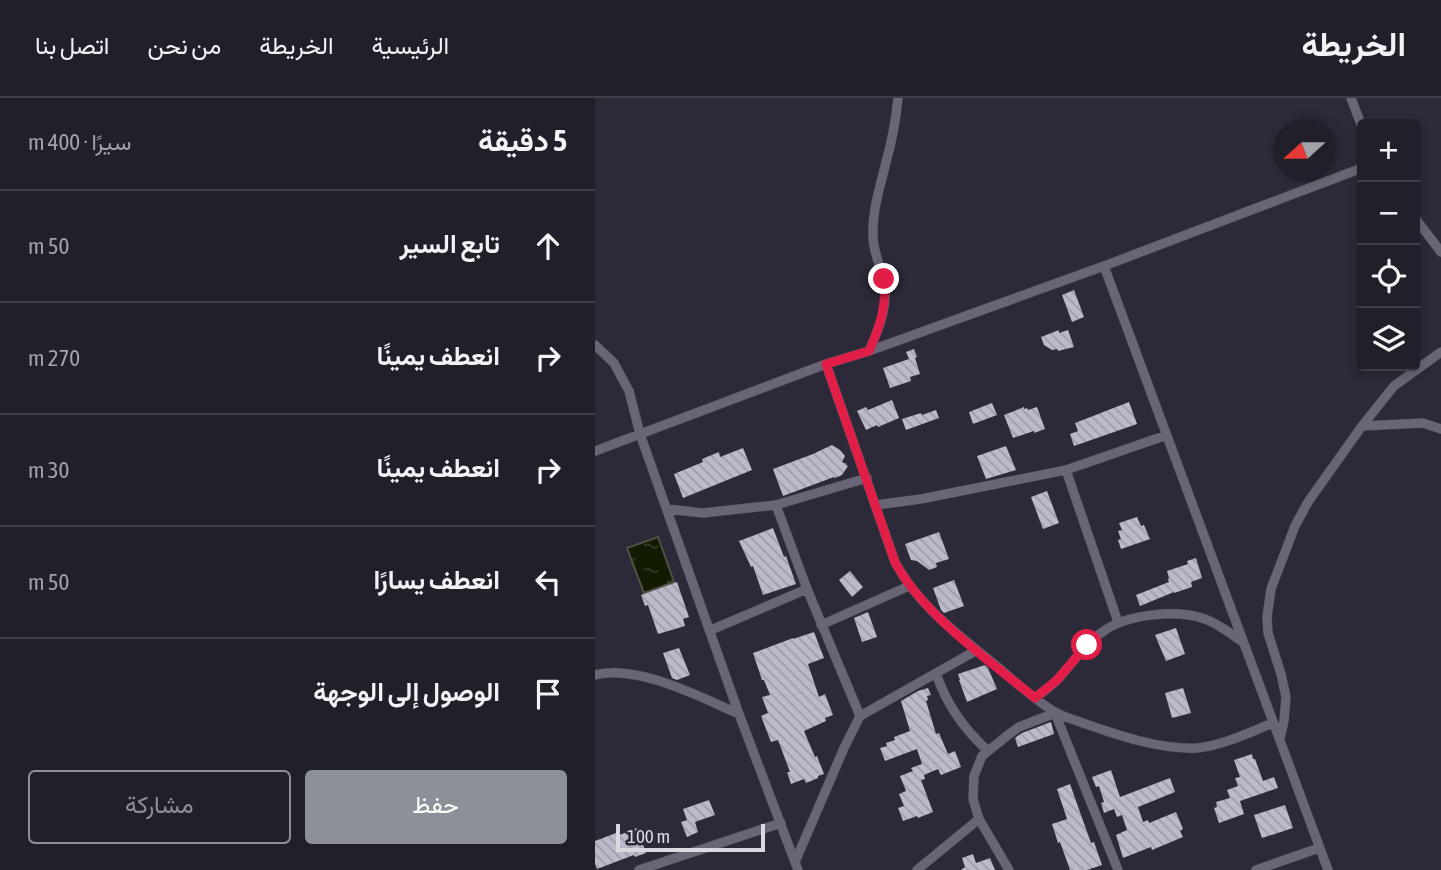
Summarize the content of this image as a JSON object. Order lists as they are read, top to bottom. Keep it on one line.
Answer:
{"scale_bar":"100 m","north":"left","page":{"header":"الخريطة","nav":["الرئيسية","الخريطة","من نحن","اتصل بنا"],"heading":["5 دقيقة","سيرًا · 400 m"],"map_buttons":["+","−"],"list":[["تابع السير","50 m"],["انعطف يمينًا","270 m"],["انعطف يمينًا","30 m"],["انعطف يسارًا","50 m"],"الوصول إلى الوجهة"],"buttons":["حفظ","مشاركة"],"scale":"100 m"}}
